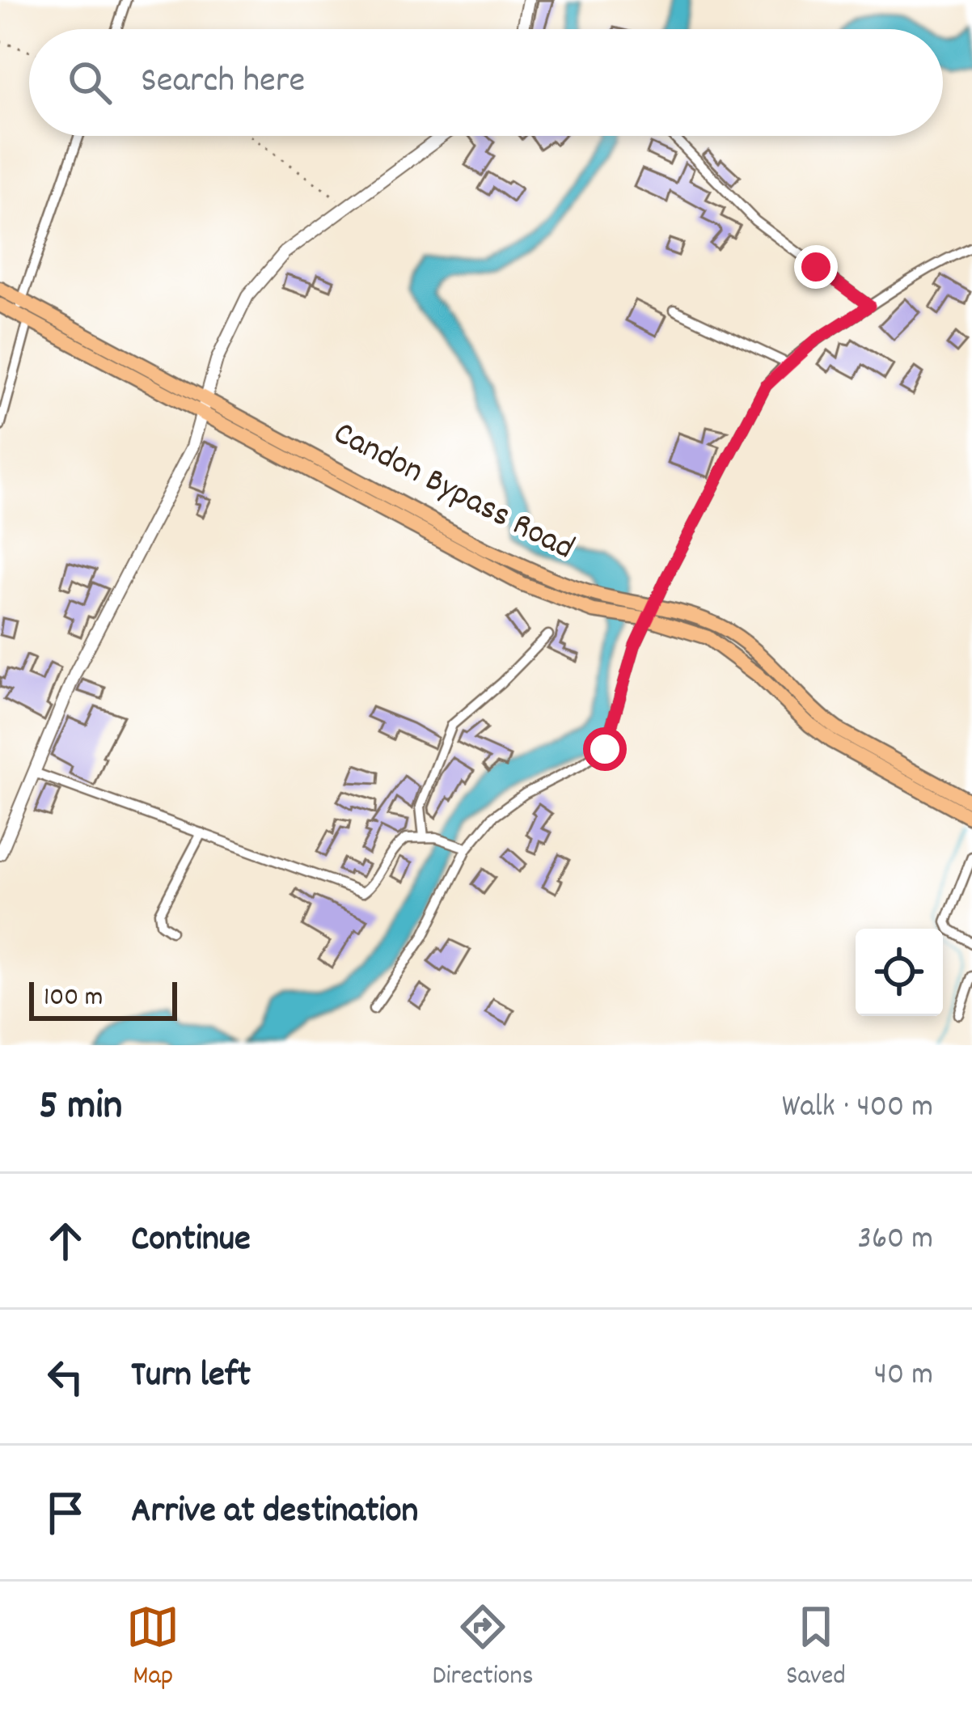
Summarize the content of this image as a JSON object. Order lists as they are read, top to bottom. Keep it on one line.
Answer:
{"streets":{"highway":["Candon Bypass Road"]},"scale_bar":"100 m","page":{"search":"Search here","scale":"100 m","heading":["5 min","Walk · 400 m"],"list":[["Continue","360 m"],["Turn left","40 m"],"Arrive at destination"],"nav":["Map","Directions","Saved"]}}
